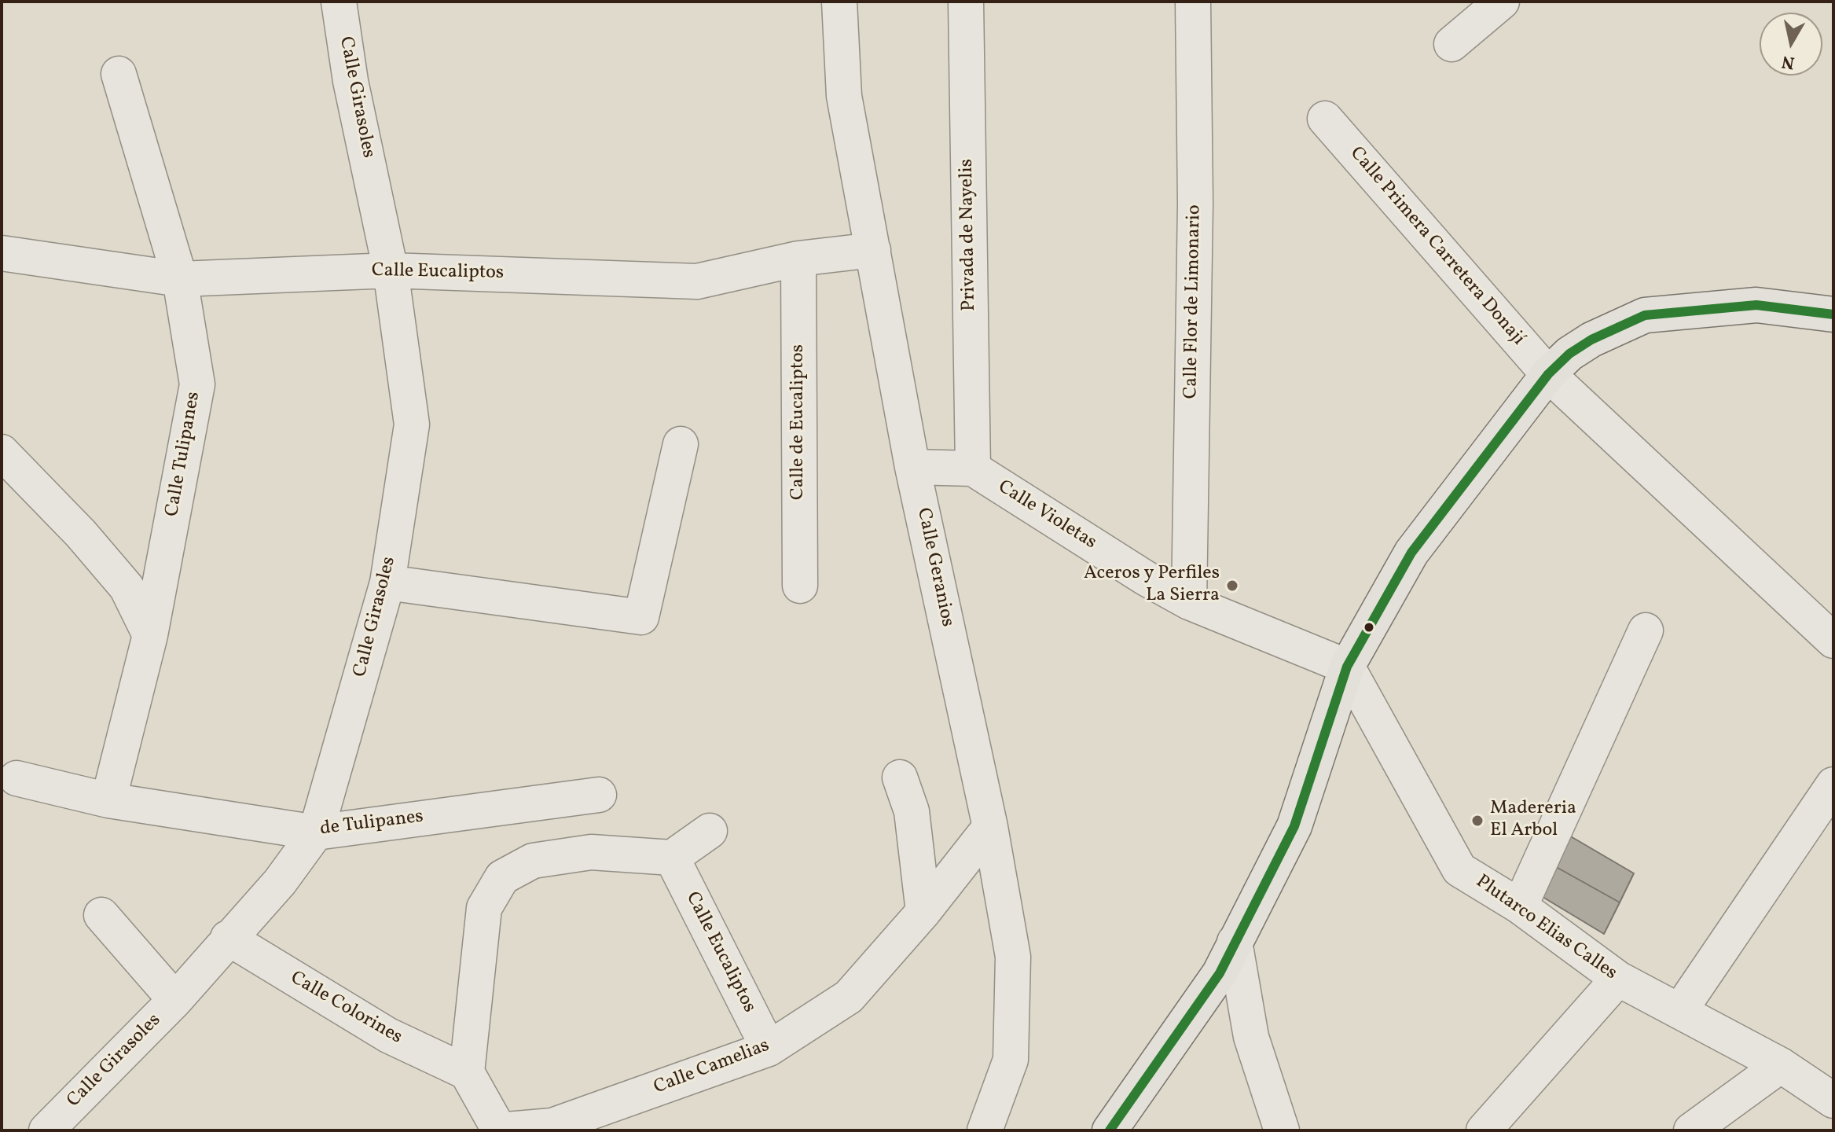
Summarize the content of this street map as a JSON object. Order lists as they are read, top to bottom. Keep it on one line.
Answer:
{"streets":{"street":["Calle Girasoles","Privada de Nayelis","Calle Primera Carretera Donají","Calle Eucaliptos","Calle Flor de Limonario","Calle de Eucaliptos","Calle Tulipanes","Calle Violetas","Calle Geranios","de Tulipanes","Plutarco Elias Calles","Calle Colorines","Calle Camelias"]},"crossings":[["Calle Girasoles","Calle Eucaliptos"],["Calle Girasoles","de Tulipanes"],["Calle Girasoles","Calle Colorines"],["Privada de Nayelis","Calle Violetas"],["Calle Eucaliptos","Calle de Eucaliptos"],["Calle Eucaliptos","Calle Tulipanes"],["Calle Eucaliptos","Calle Geranios"],["Calle Eucaliptos","Calle Camelias"],["Calle Flor de Limonario","Calle Violetas"],["Calle Tulipanes","de Tulipanes"],["Calle Violetas","Plutarco Elias Calles"],["Calle Geranios","Calle Camelias"]],"places":["Aceros y Perfiles La Sierra","Madereria El Arbol"],"north":"bottom"}
